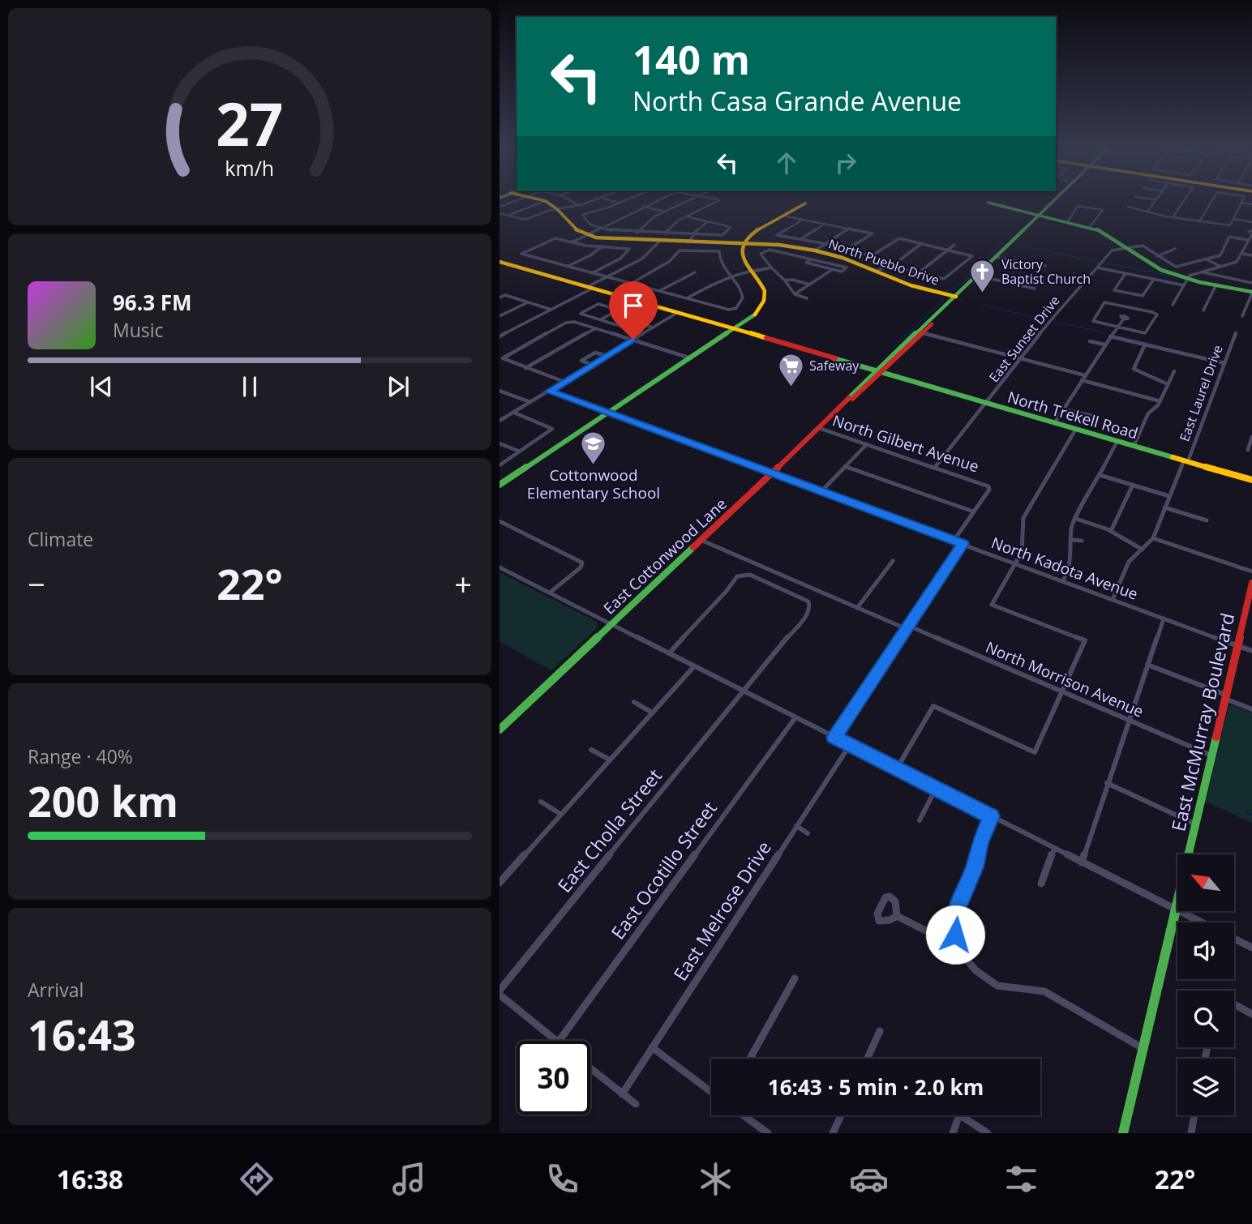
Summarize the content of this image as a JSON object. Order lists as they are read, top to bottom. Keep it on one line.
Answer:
{"streets":{"main road":["North Pueblo Drive","North Trekell Road","East Cottonwood Lane","East McMurray Boulevard"],"street":["East Sunset Drive","East Laurel Drive","North Gilbert Avenue","North Kadota Avenue","North Morrison Avenue","East Cholla Street","East Ocotillo Street","East Melrose Drive"]},"crossings":[["North Pueblo Drive","East Cottonwood Lane"],["East Sunset Drive","North Trekell Road"],["East Sunset Drive","North Gilbert Avenue"],["East Laurel Drive","North Trekell Road"],["East Laurel Drive","North Kadota Avenue"],["North Trekell Road","East Cottonwood Lane"],["North Gilbert Avenue","East Cottonwood Lane"],["East Cottonwood Lane","North Kadota Avenue"],["East Cottonwood Lane","North Morrison Avenue"],["North Kadota Avenue","East McMurray Boulevard"],["North Morrison Avenue","East McMurray Boulevard"]],"places":{"church":["Victory Baptist Church"],"supermarket":["Safeway"],"school or university":["Cottonwood Elementary School"]},"north":"top left","page":{"turn":["140 m","North Casa Grande Avenue"],"song":["96.3 FM","Music"],"tile":["Climate",["Range · 40%","200 km"],["Arrival","16:43"]],"heat":["−","22°","+"],"limit":"30","trip":"16:43 · 5 min · 2.0 km","tabs":["16:38","22°"],"gauge":["27","km/h"]}}
